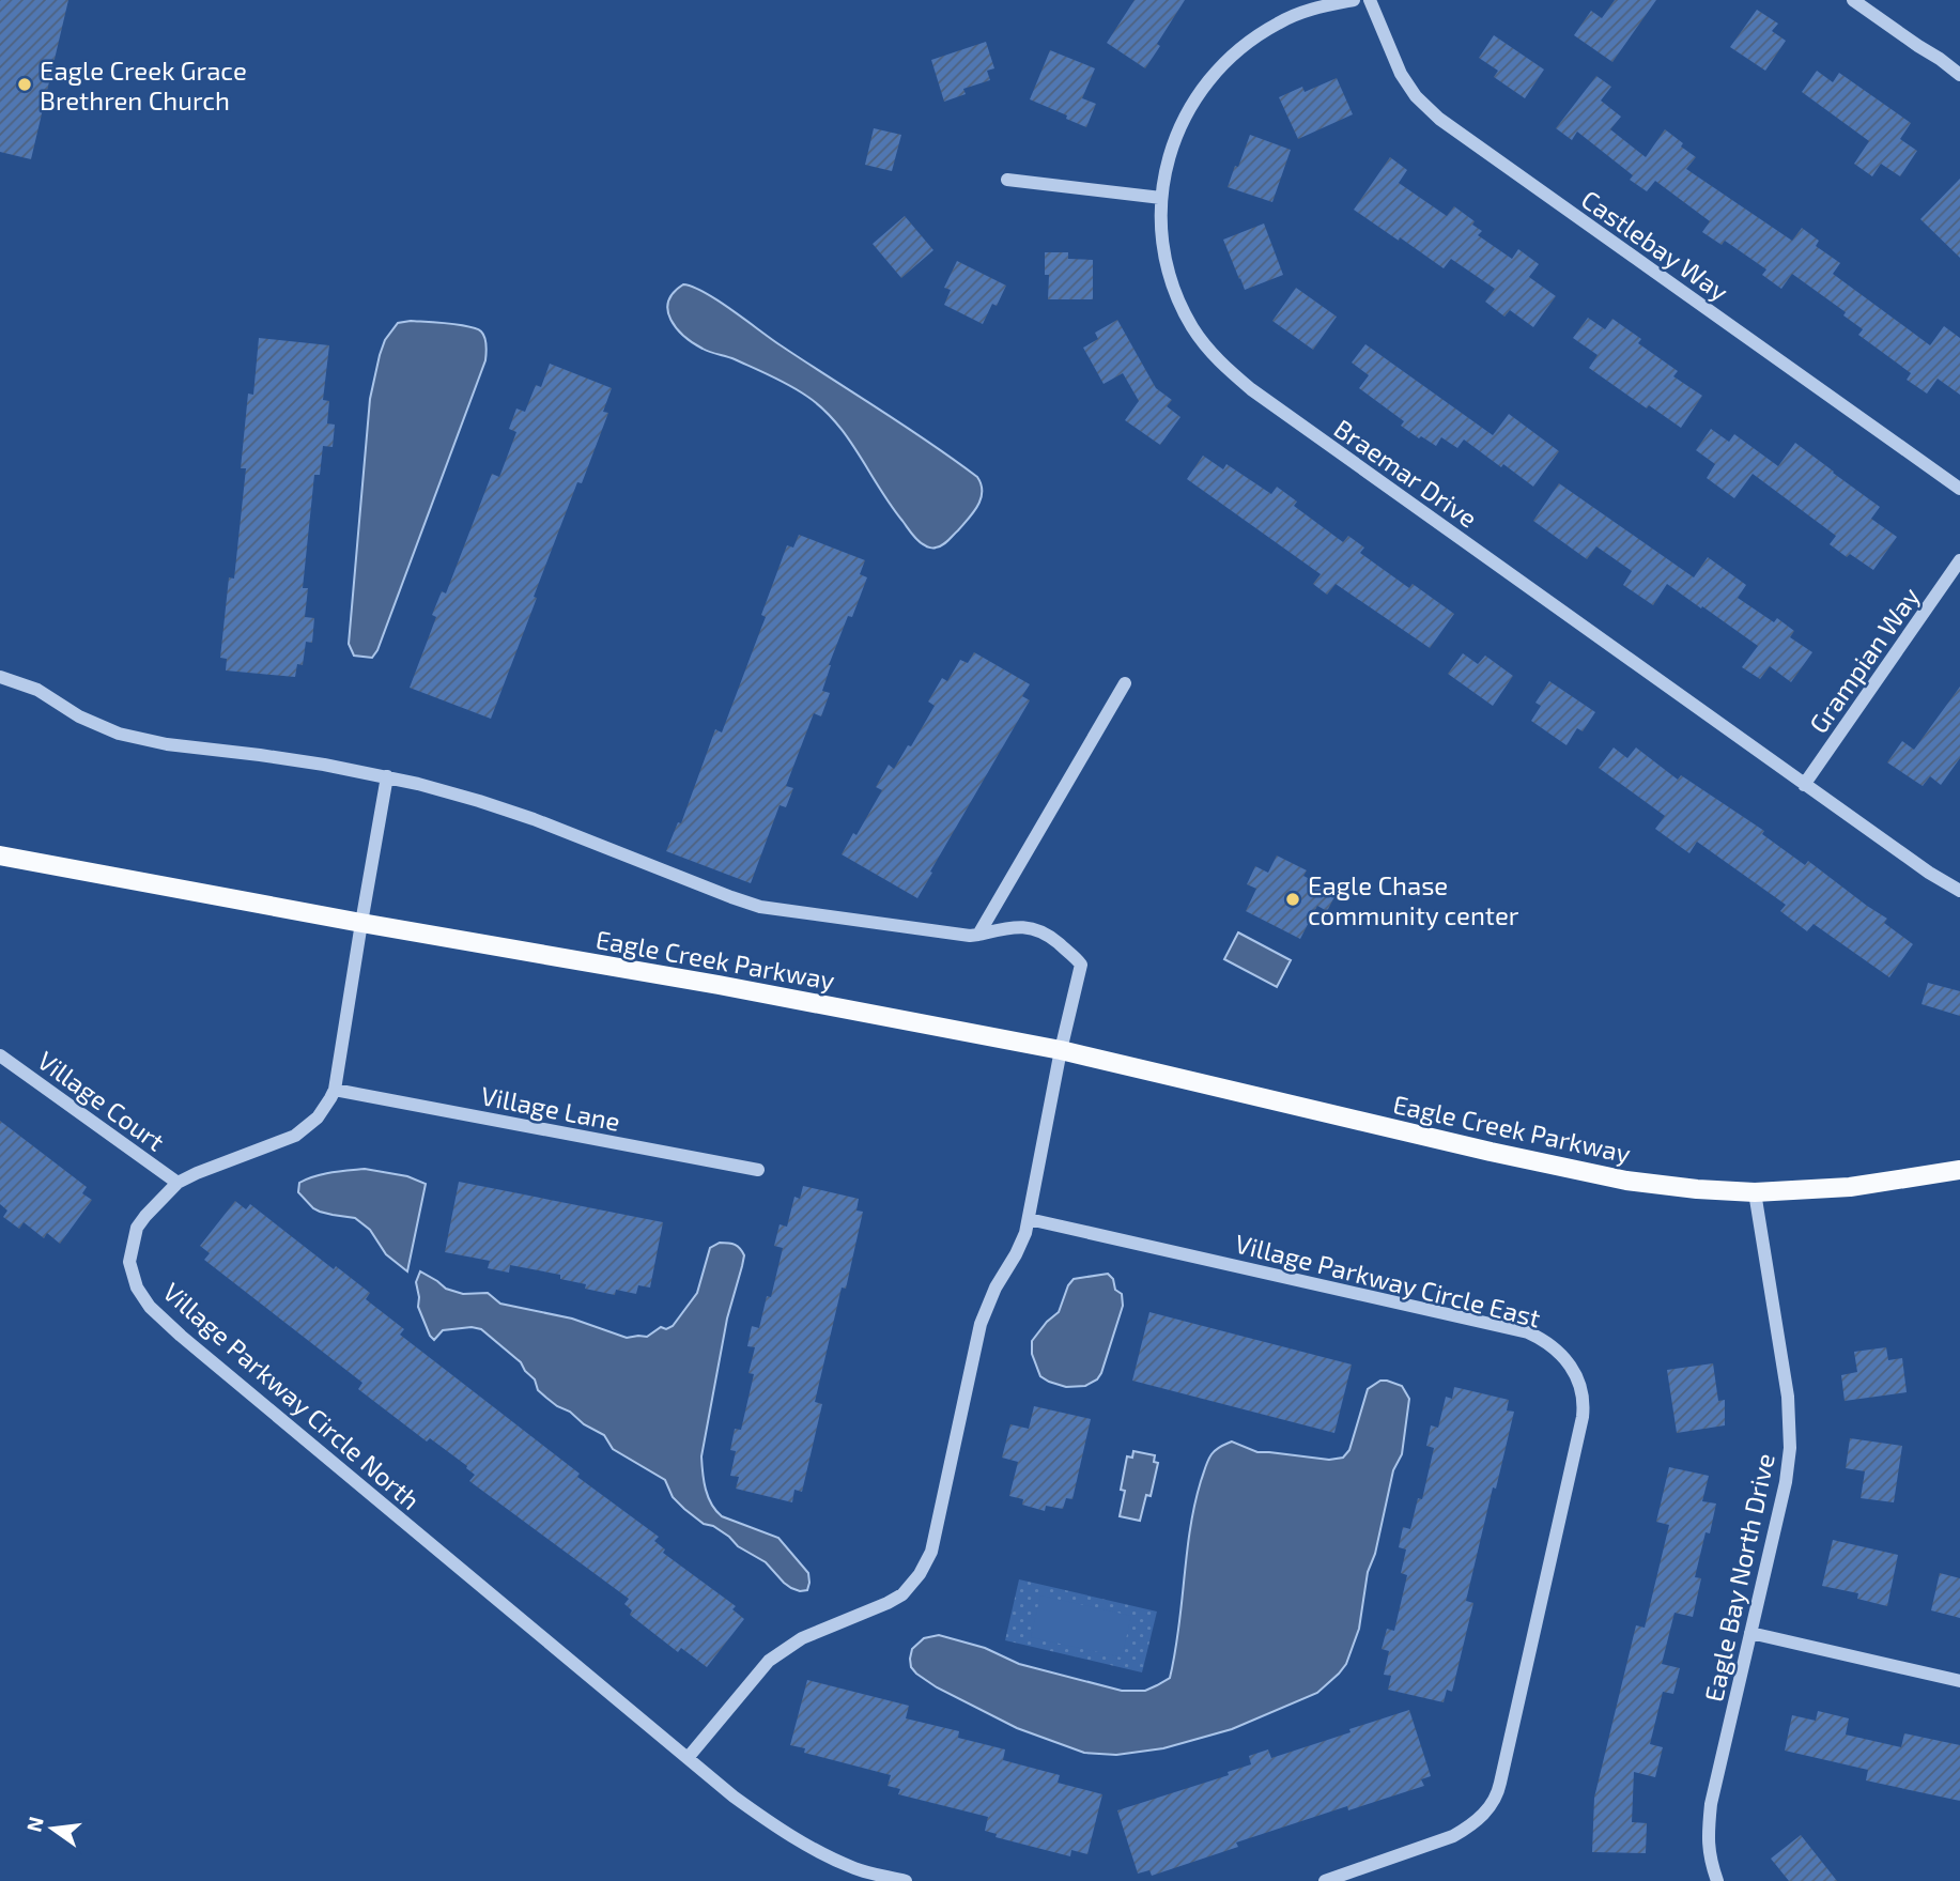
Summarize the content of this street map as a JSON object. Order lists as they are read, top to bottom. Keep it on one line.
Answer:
{"streets":{"main road":["Eagle Creek Parkway"],"street":["Castlebay Way","Braemar Drive","Grampian Way","Village Court","Village Lane","Village Parkway Circle East","Village Parkway Circle North","Eagle Bay North Drive"]},"crossings":[["Braemar Drive","Grampian Way"],["Eagle Creek Parkway","Village Parkway Circle North"],["Eagle Creek Parkway","Eagle Bay North Drive"],["Village Court","Village Parkway Circle North"],["Village Lane","Village Parkway Circle North"]],"places":["Eagle Creek Grace Brethren Church","Eagle Chase community center"],"north":"left"}
